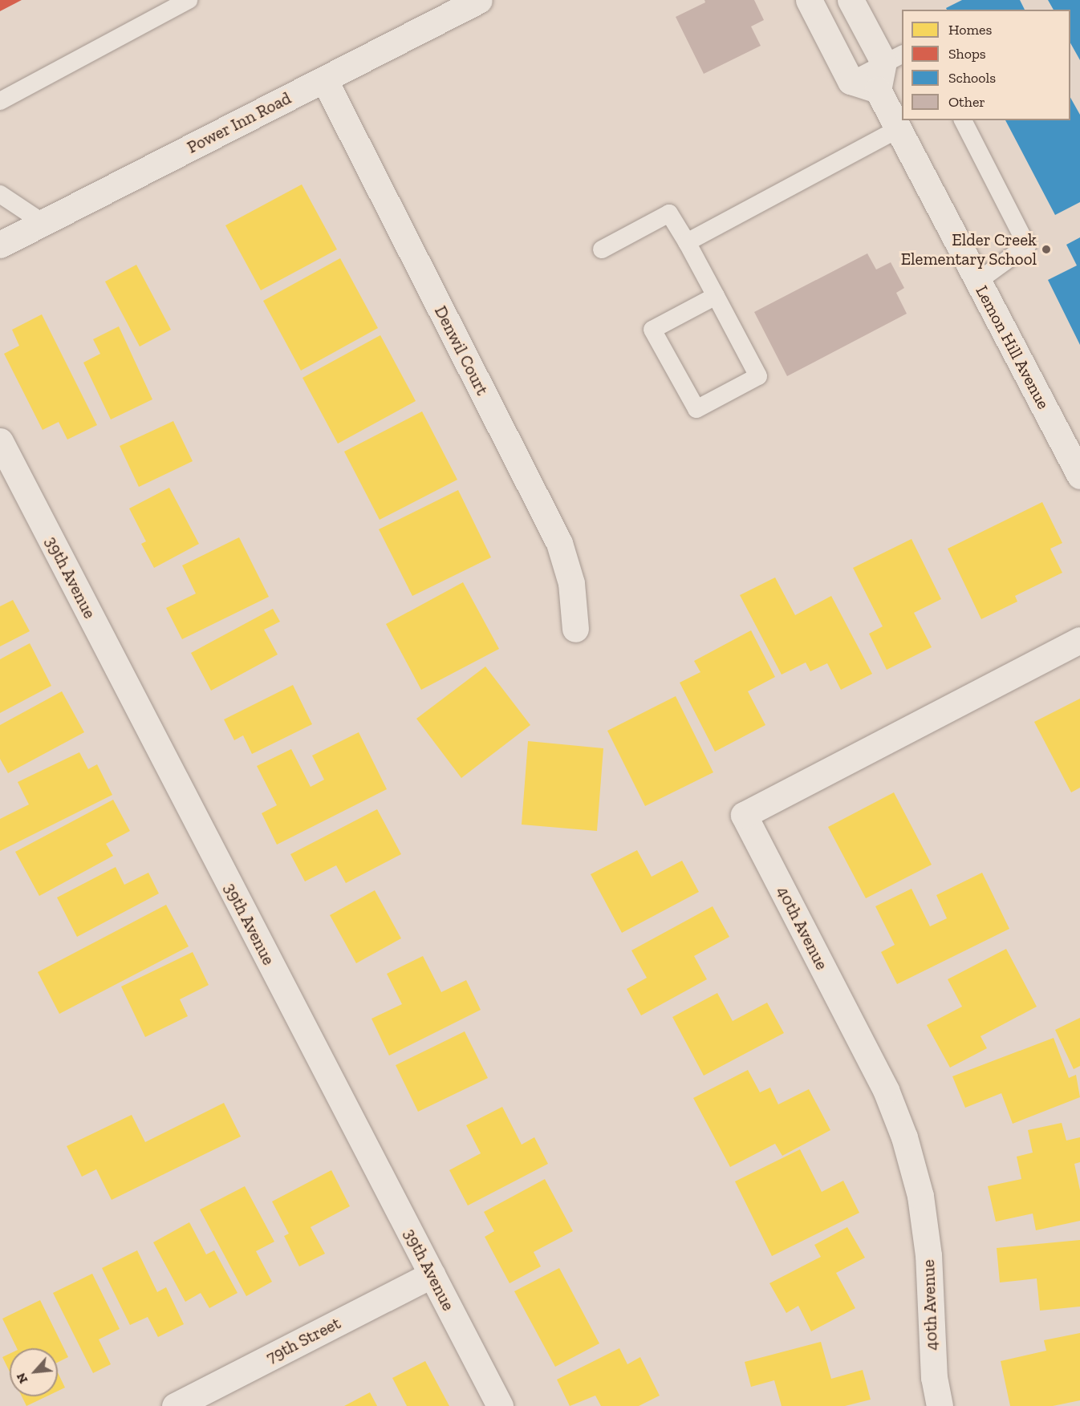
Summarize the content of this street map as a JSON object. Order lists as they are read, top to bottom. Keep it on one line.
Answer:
{"streets":{"street":["Power Inn Road","Lemon Hill Avenue","Denwil Court","39th Avenue","40th Avenue","79th Street"]},"crossings":[["Power Inn Road","Denwil Court"],["39th Avenue","79th Street"]],"places":["Elder Creek Elementary School"],"legend":["Homes","Shops","Schools","Other"],"north":"bottom left"}
